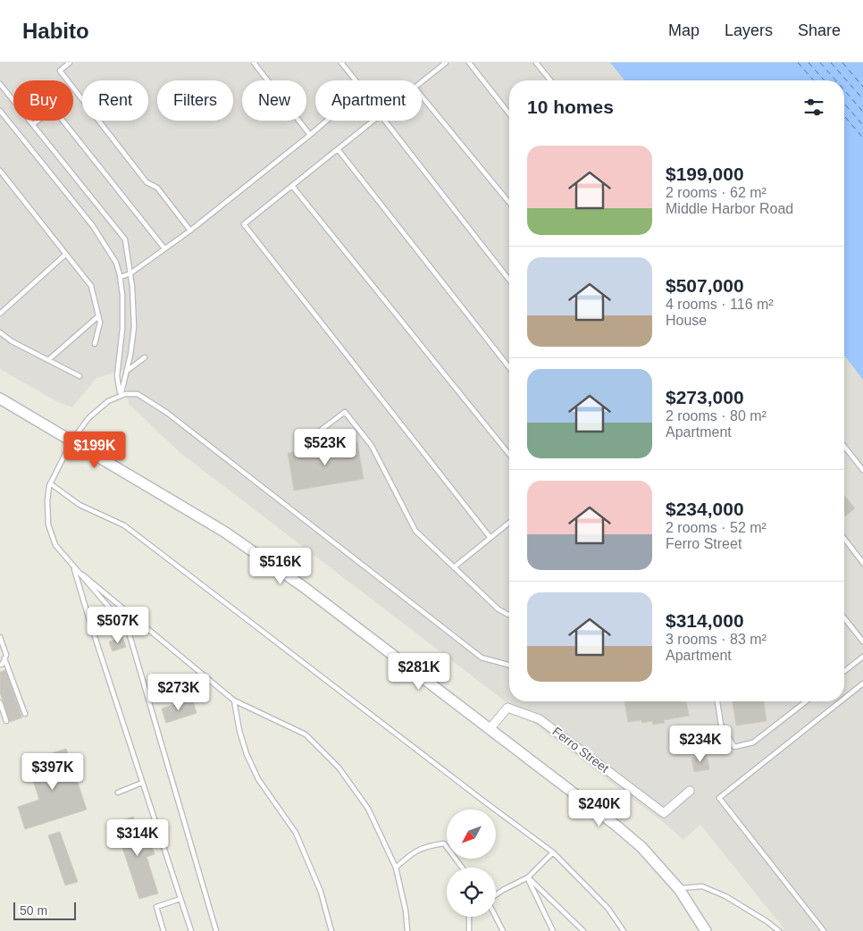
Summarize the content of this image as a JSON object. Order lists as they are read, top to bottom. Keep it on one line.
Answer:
{"streets":{"street":["Ferro Street"]},"scale_bar":"50 m","north":"bottom left","page":{"header":"Habito","nav":["Map","Layers","Share"],"chip":["Buy","Rent","Filters","New","Apartment"],"heading":"10 homes","list":[{"name":"$199,000","note":"2 rooms · 62 m² · Middle Harbor Road"},{"name":"$507,000","note":"4 rooms · 116 m² · House"},{"name":"$273,000","note":"2 rooms · 80 m² · Apartment"},{"name":"$234,000","note":"2 rooms · 52 m² · Ferro Street"},{"name":"$314,000","note":"3 rooms · 83 m² · Apartment"}],"price":["$523K","$199K","$516K","$507K","$281K","$273K","$234K","$397K","$240K","$314K"],"scale":"50 m"}}
